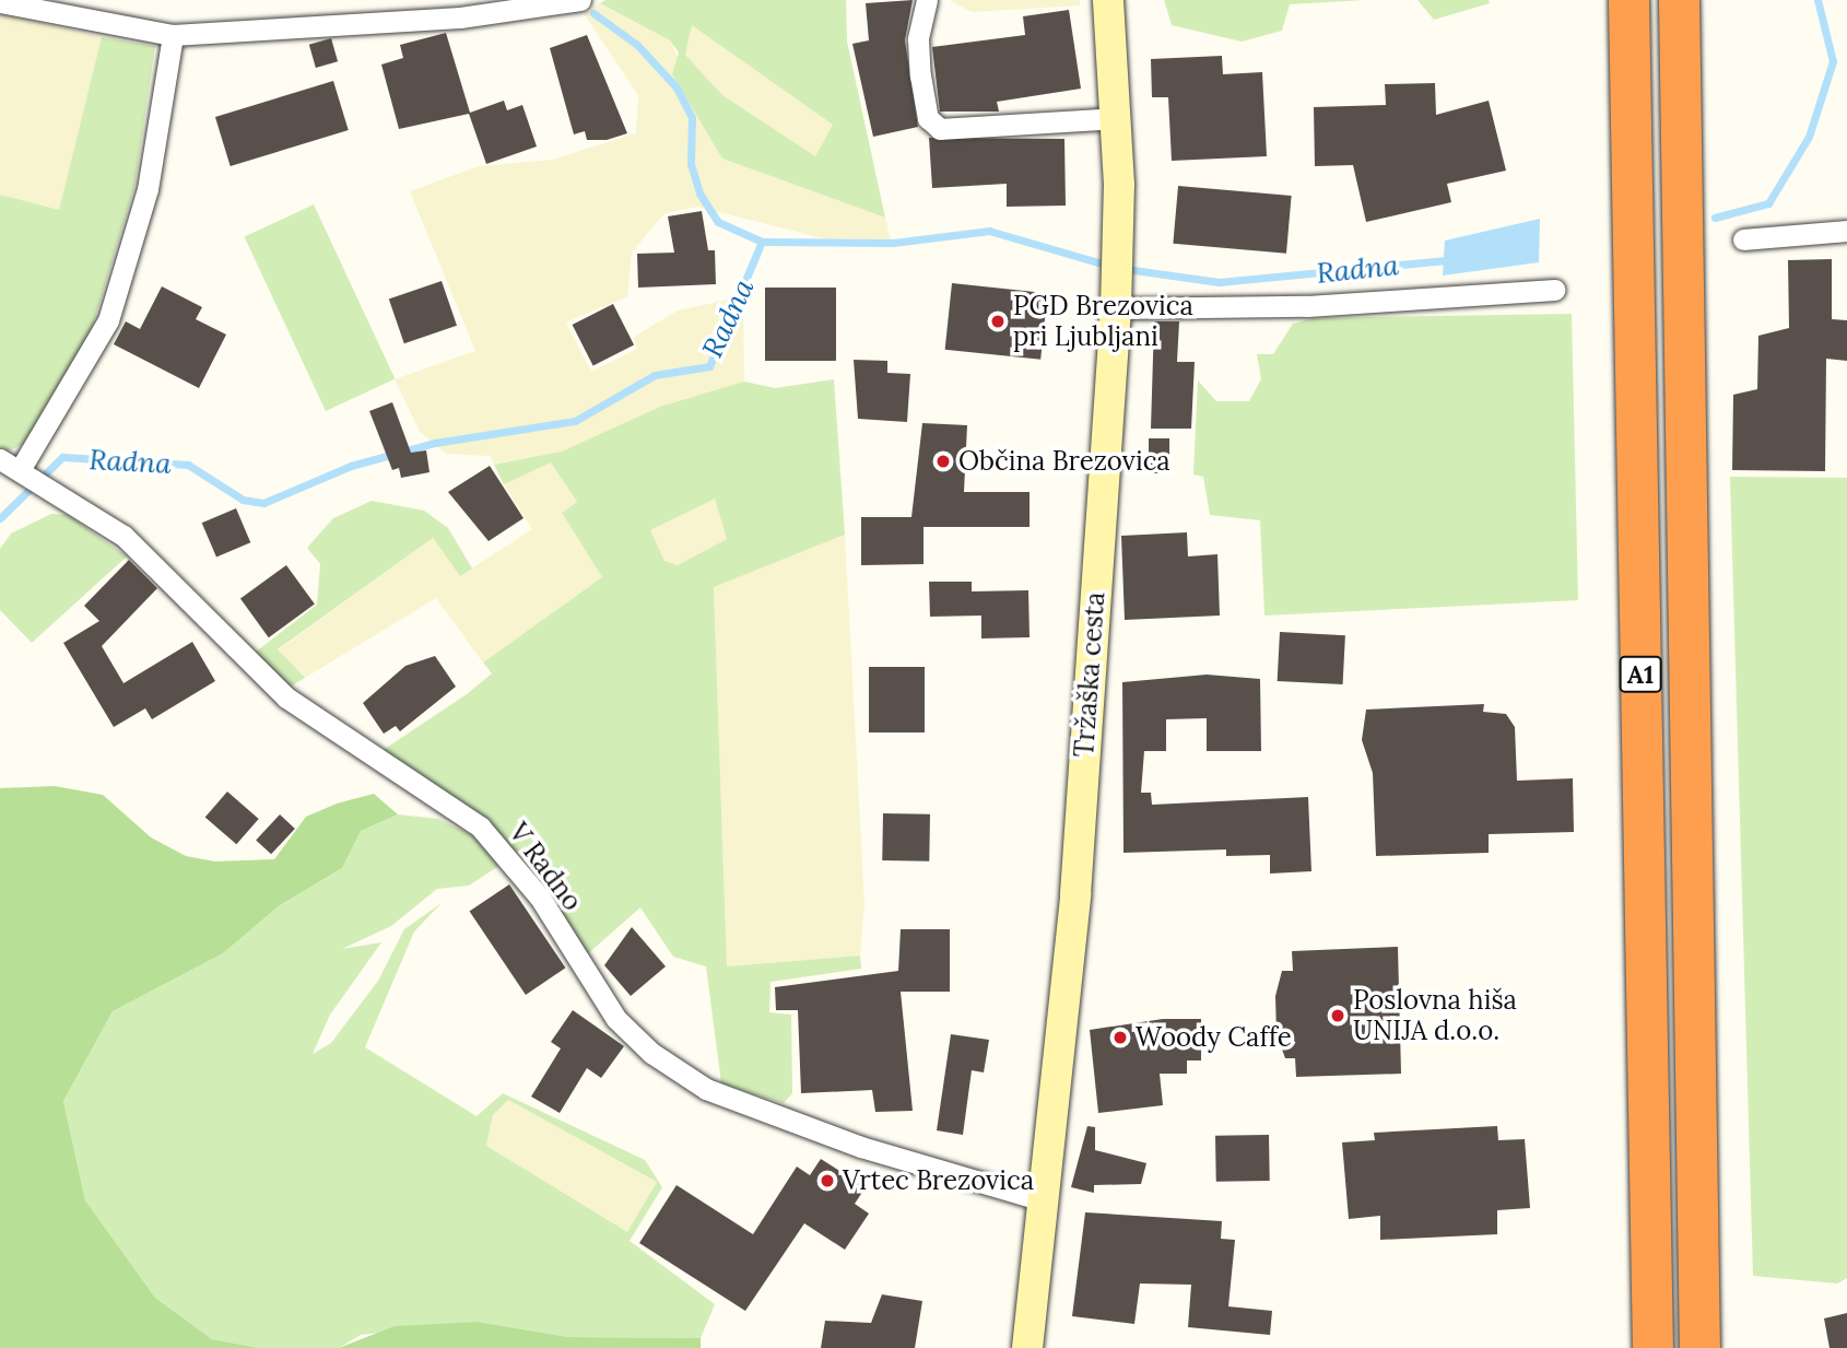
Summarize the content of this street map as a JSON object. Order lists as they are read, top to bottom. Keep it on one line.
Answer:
{"streets":{"highway":["A1"],"main road":["Tržaška cesta"],"street":["V Radno"]},"crossings":[["Tržaška cesta","V Radno"]],"water":["Radna"],"places":["PGD Brezovica pri Ljubljani","Občina Brezovica","Poslovna hiša UNIJA d.o.o.","Woody Caffe","Vrtec Brezovica"]}
